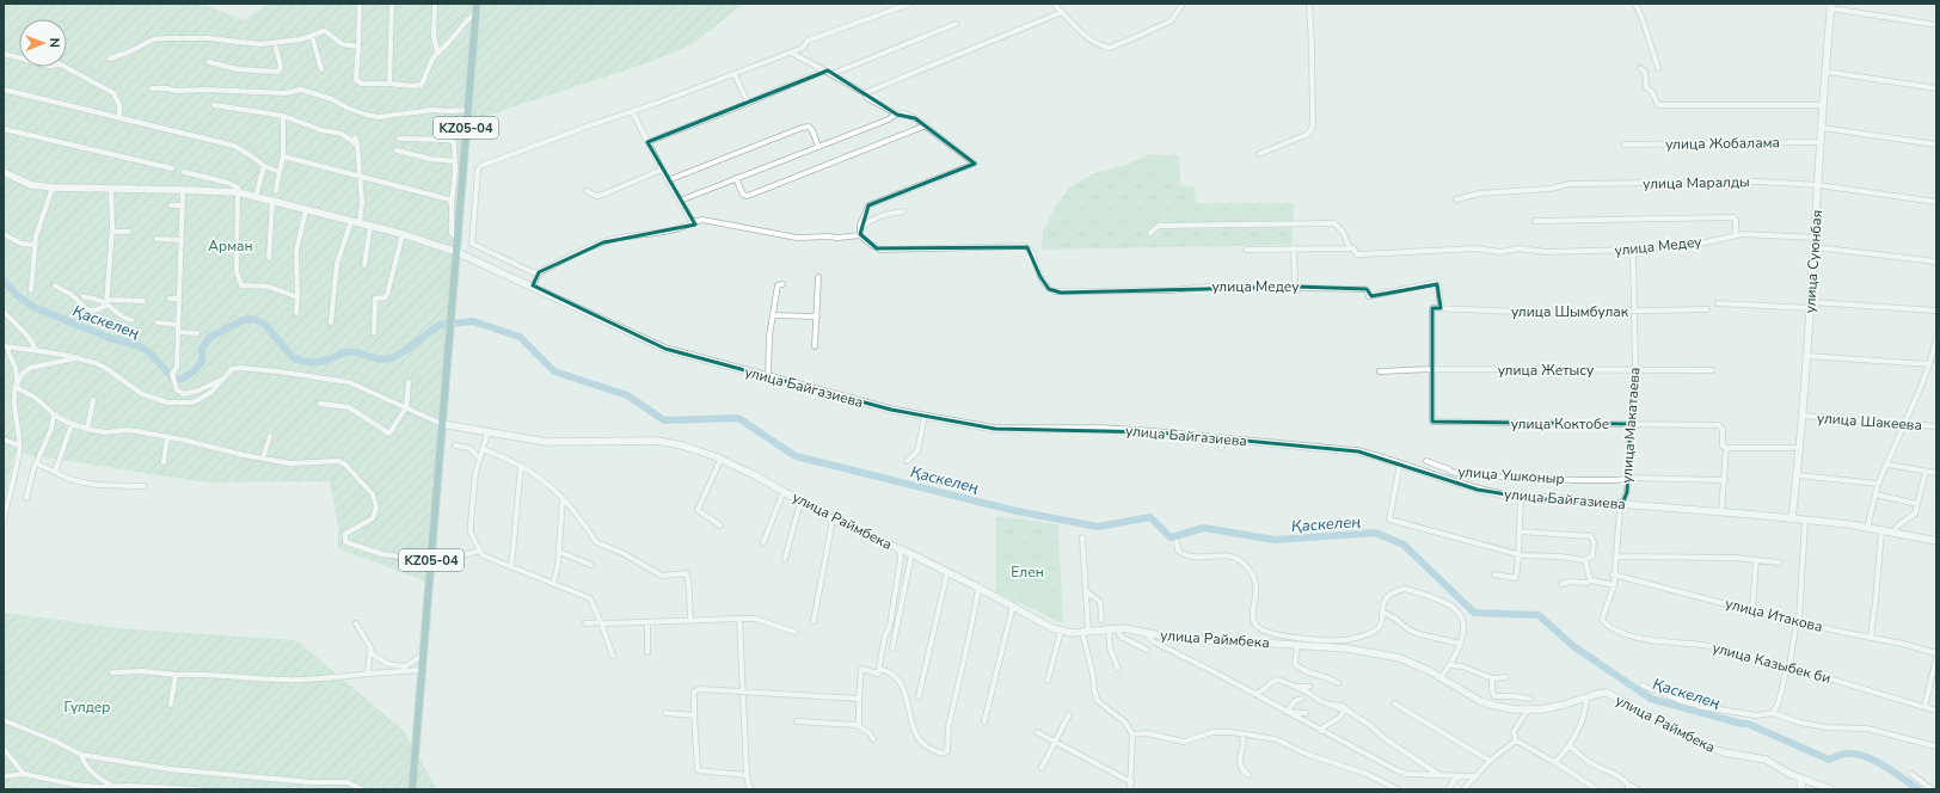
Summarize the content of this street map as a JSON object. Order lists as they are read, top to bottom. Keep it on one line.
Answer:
{"streets":{"main road":["KZ05-04"],"street":["улица Жобалама","улица Маралды","улица Медеу","улица Суюнбая","улица Шымбулак","улица Жетысу","улица Байгазиева","улица Шакеева","улица Коктобе","улица Макатаева","улица Ушконыр","улица Раймбека","улица Итакова","улица Казыбек би"]},"crossings":[["KZ05-04","улица Байгазиева"],["KZ05-04","улица Раймбека"],["улица Жобалама","улица Суюнбая"],["улица Маралды","улица Суюнбая"],["улица Медеу","улица Суюнбая"],["улица Медеу","улица Шымбулак"],["улица Медеу","улица Макатаева"],["улица Суюнбая","улица Байгазиева"],["улица Суюнбая","улица Шакеева"],["улица Шымбулак","улица Жетысу"],["улица Шымбулак","улица Коктобе"],["улица Шымбулак","улица Макатаева"],["улица Жетысу","улица Коктобе"],["улица Жетысу","улица Макатаева"],["улица Байгазиева","улица Макатаева"],["улица Коктобе","улица Макатаева"],["улица Макатаева","улица Ушконыр"],["улица Макатаева","улица Итакова"],["улица Макатаева","улица Казыбек би"]],"water":["Қаскелең"],"parks":["Арман","Елен","Гүлдер"],"north":"right"}
